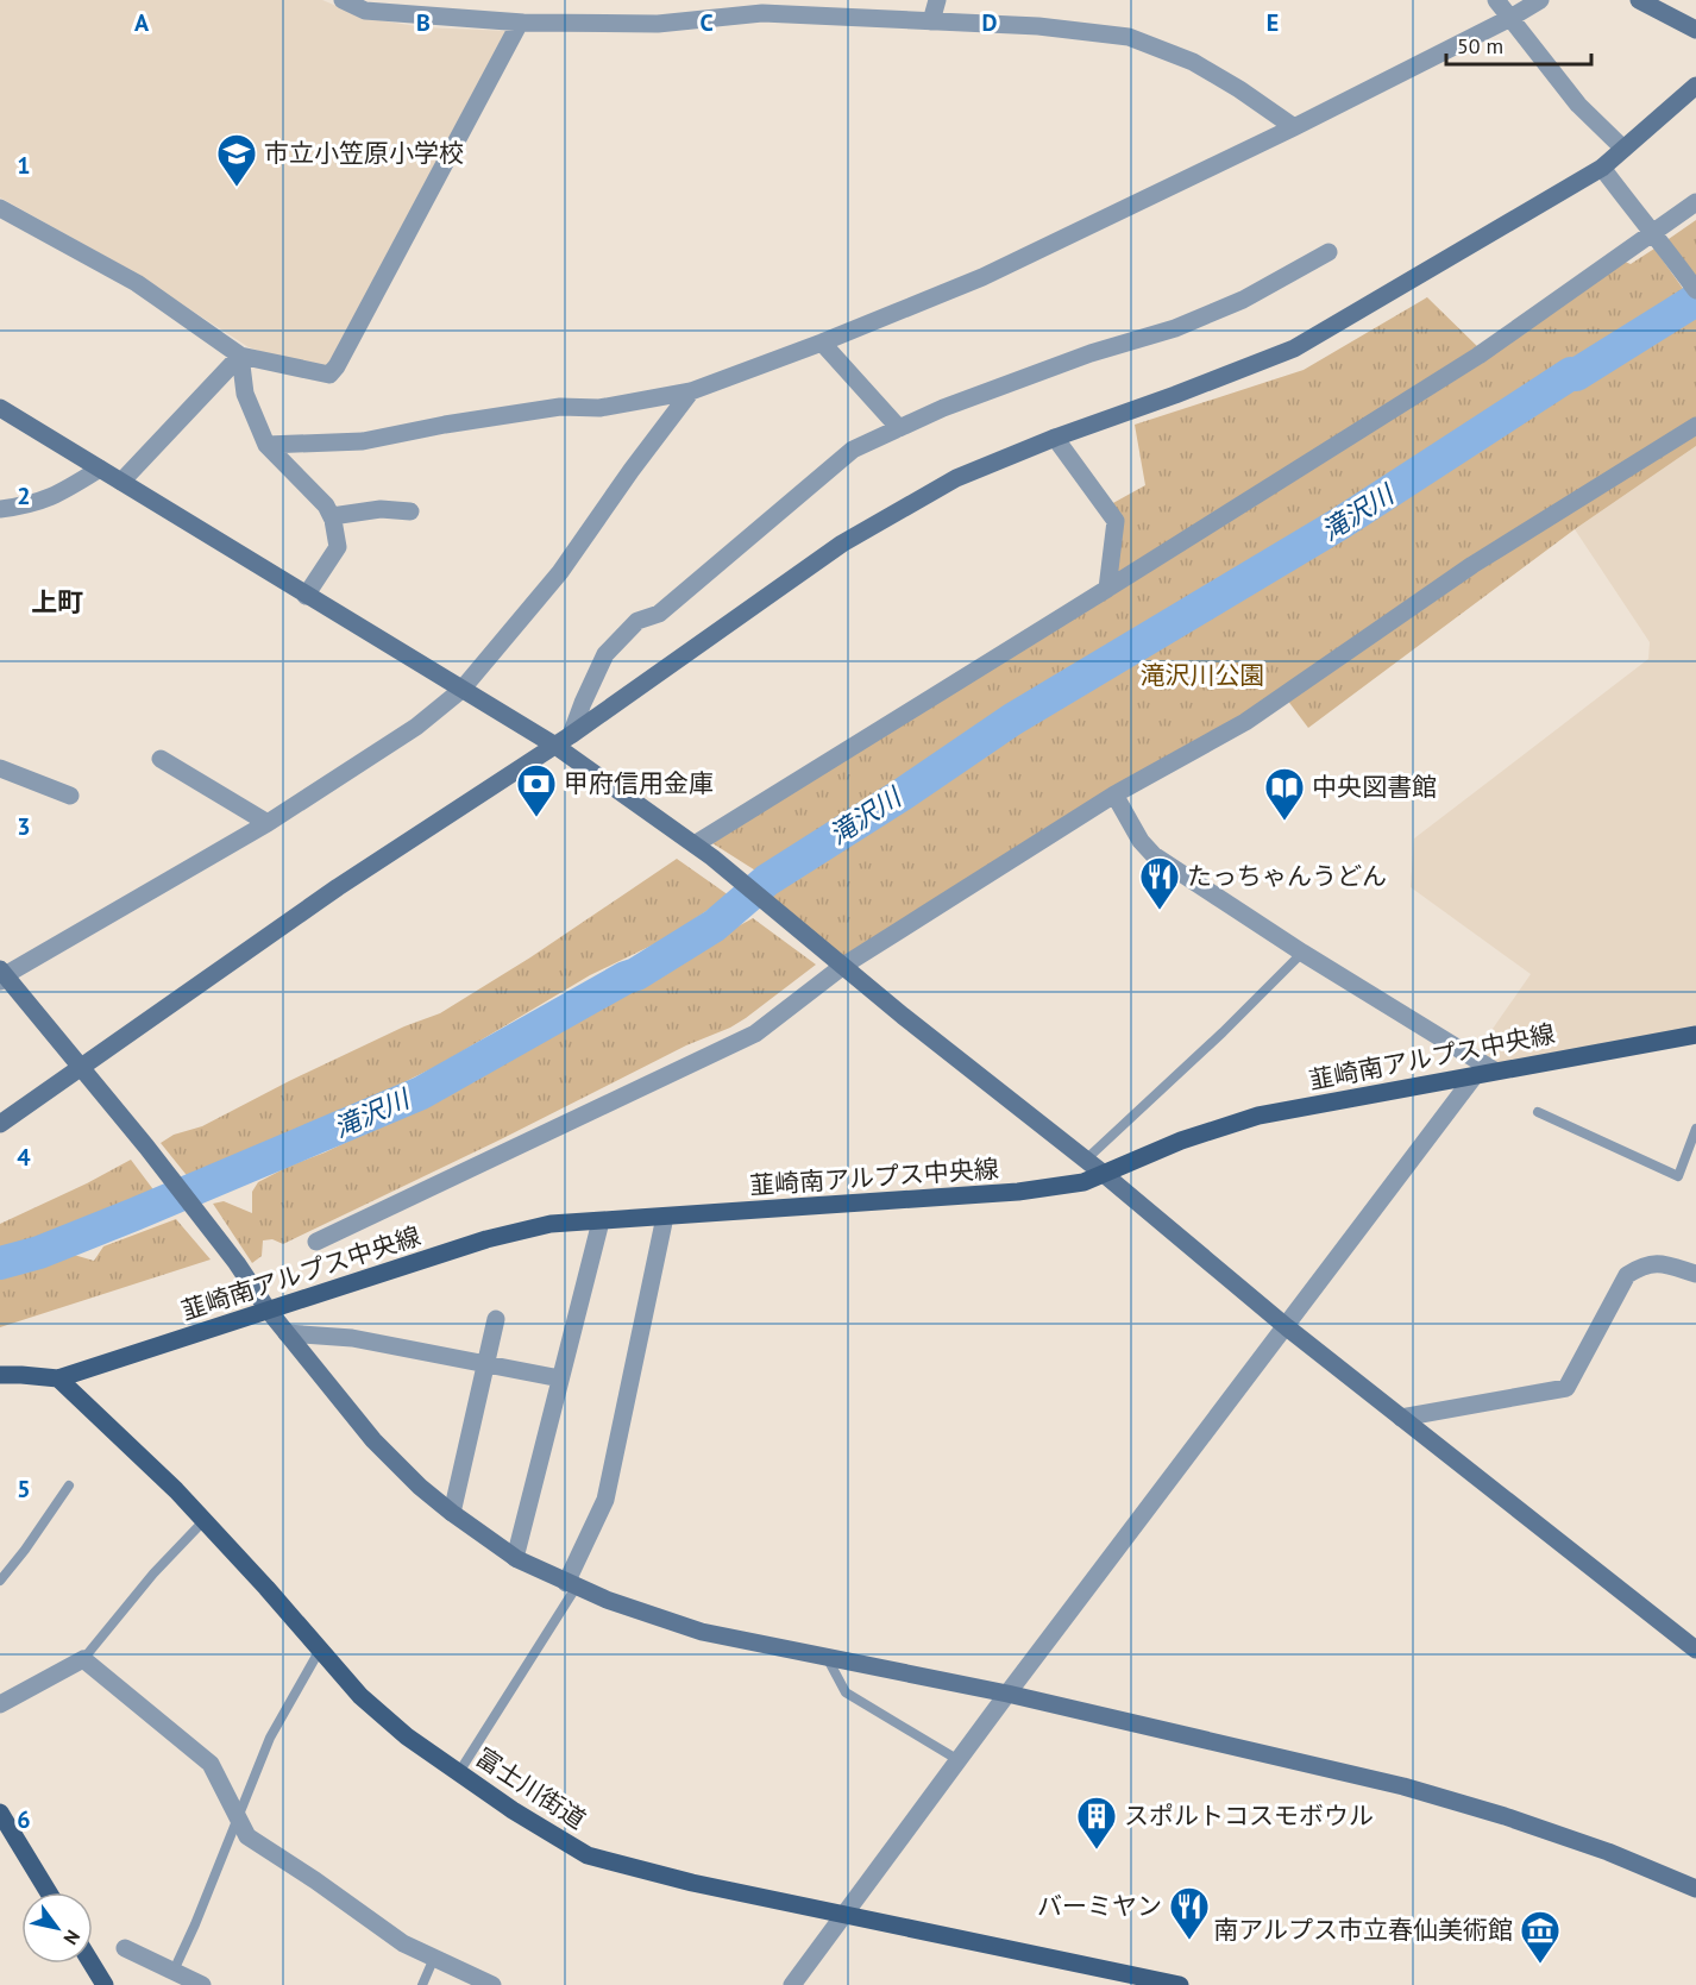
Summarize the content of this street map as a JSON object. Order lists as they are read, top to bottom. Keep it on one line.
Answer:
{"streets":{"main road":["韮崎南アルプス中央線","富士川街道"]},"crossings":[["韮崎南アルプス中央線","富士川街道"]],"districts":["上町"],"water":["滝沢川"],"parks":["滝沢川公園"],"places":{"school or university":["市立小笠原小学校"],"bank":["甲府信用金庫"],"library":["中央図書館"],"restaurant":["たっちゃんうどん","バーミヤン"],"building":["スポルトコスモボウル"],"museum":["南アルプス市立春仙美術館"]},"scale_bar":"50 m","north":"bottom right","grid":{"columns":["A","B","C","D","E"],"rows":["1","2","3","4","5","6"]}}
